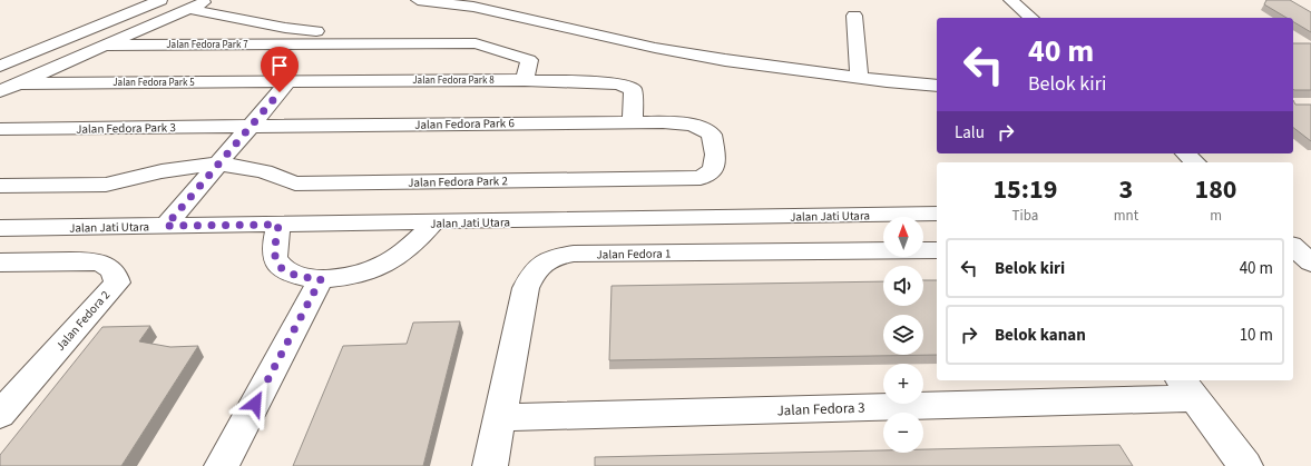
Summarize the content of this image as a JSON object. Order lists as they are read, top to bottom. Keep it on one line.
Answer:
{"streets":{"street":["Jalan Fedora Park 7","Jalan Fedora Park 8","Jalan Fedora Park 5","Jalan Fedora Park 6","Jalan Fedora Park 3","Jalan Fedora Park 2","Jalan Jati Utara","Jalan Fedora 1","Jalan Fedora 2","Jalan Fedora 3"]},"crossings":[["Jalan Fedora Park 7","Jalan Fedora Park 8"],["Jalan Fedora Park 8","Jalan Fedora Park 5"],["Jalan Fedora Park 8","Jalan Fedora Park 6"],["Jalan Fedora Park 6","Jalan Fedora Park 3"],["Jalan Fedora Park 6","Jalan Fedora Park 2"],["Jalan Fedora 1","Jalan Fedora 3"]],"north":"top","page":{"turn":["40 m","Belok kiri"],"then":"Lalu","eta":["15:19","Tiba","3","mnt","180","m"],"map_buttons":["+","−"],"list":[{"name":"Belok kiri","value":"40 m"},{"name":"Belok kanan","value":"10 m"}]}}
